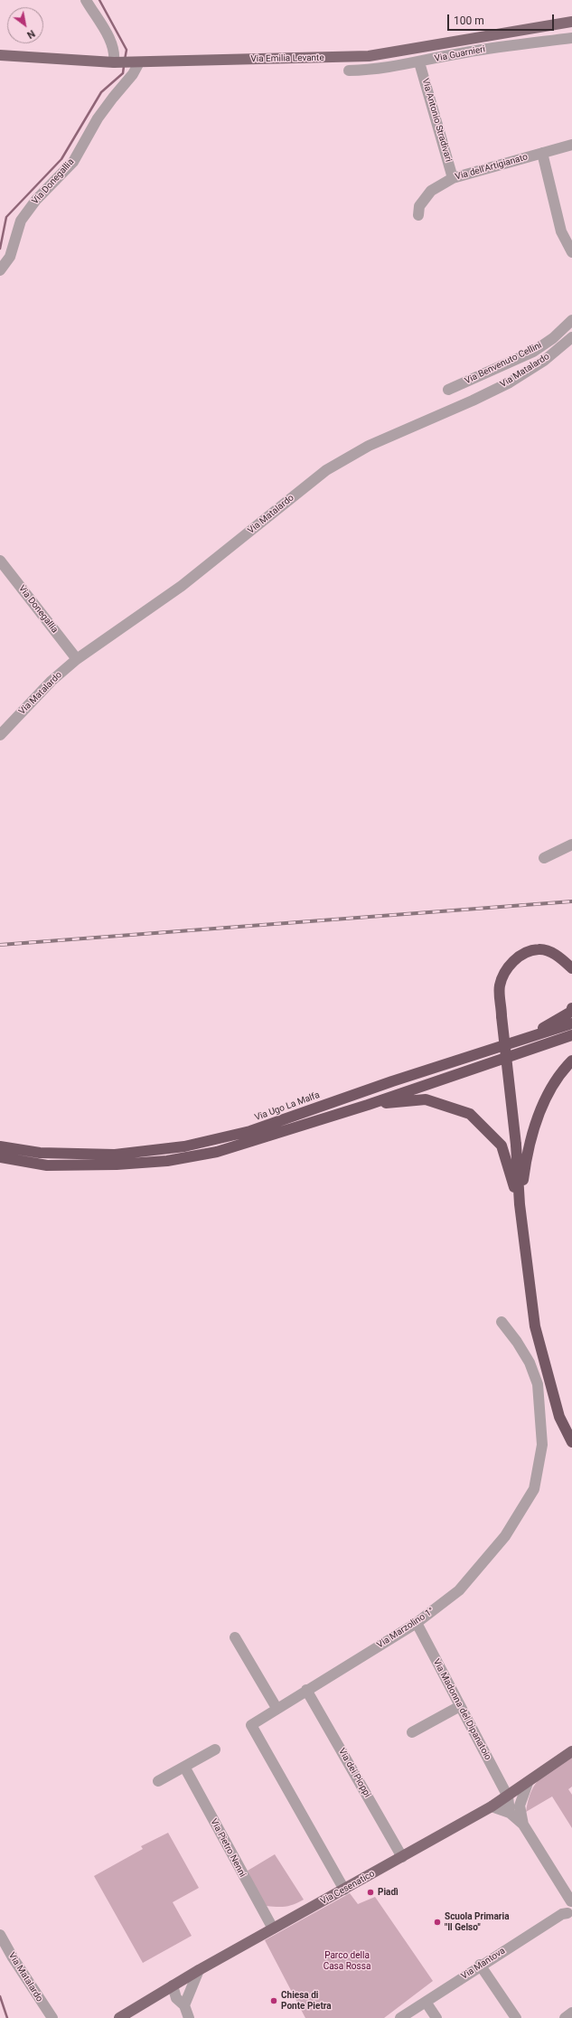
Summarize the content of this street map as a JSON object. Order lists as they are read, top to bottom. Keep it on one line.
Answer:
{"streets":{"highway":["Via Ugo La Malfa"],"main road":["Via Emilia Levante","Via Cesenatico"],"street":["Via Guarnieri","Via Antonio Stradivari","Via dell'Artigianato","Via Donegallia","Via Benvenuto Cellini","Via Matalardo","Via Marzolino 1°","Via Madonna del Dipanatoio","Via dei Pioppi","Via Pietro Nenni","Via Mantova"]},"crossings":[["Via Guarnieri","Via Antonio Stradivari"],["Via Emilia Levante","Via Donegallia"],["Via Antonio Stradivari","Via dell'Artigianato"],["Via Donegallia","Via Matalardo"],["Via Marzolino 1°","Via Madonna del Dipanatoio"],["Via Marzolino 1°","Via dei Pioppi"],["Via Marzolino 1°","Via Cesenatico"],["Via Madonna del Dipanatoio","Via Cesenatico"],["Via dei Pioppi","Via Cesenatico"],["Via Pietro Nenni","Via Cesenatico"]],"parks":["Parco della Casa Rossa"],"places":["Piadì","Scuola Primaria \"Il Gelso\"","Chiesa di Ponte Pietra"],"scale_bar":"100 m","north":"bottom right"}
